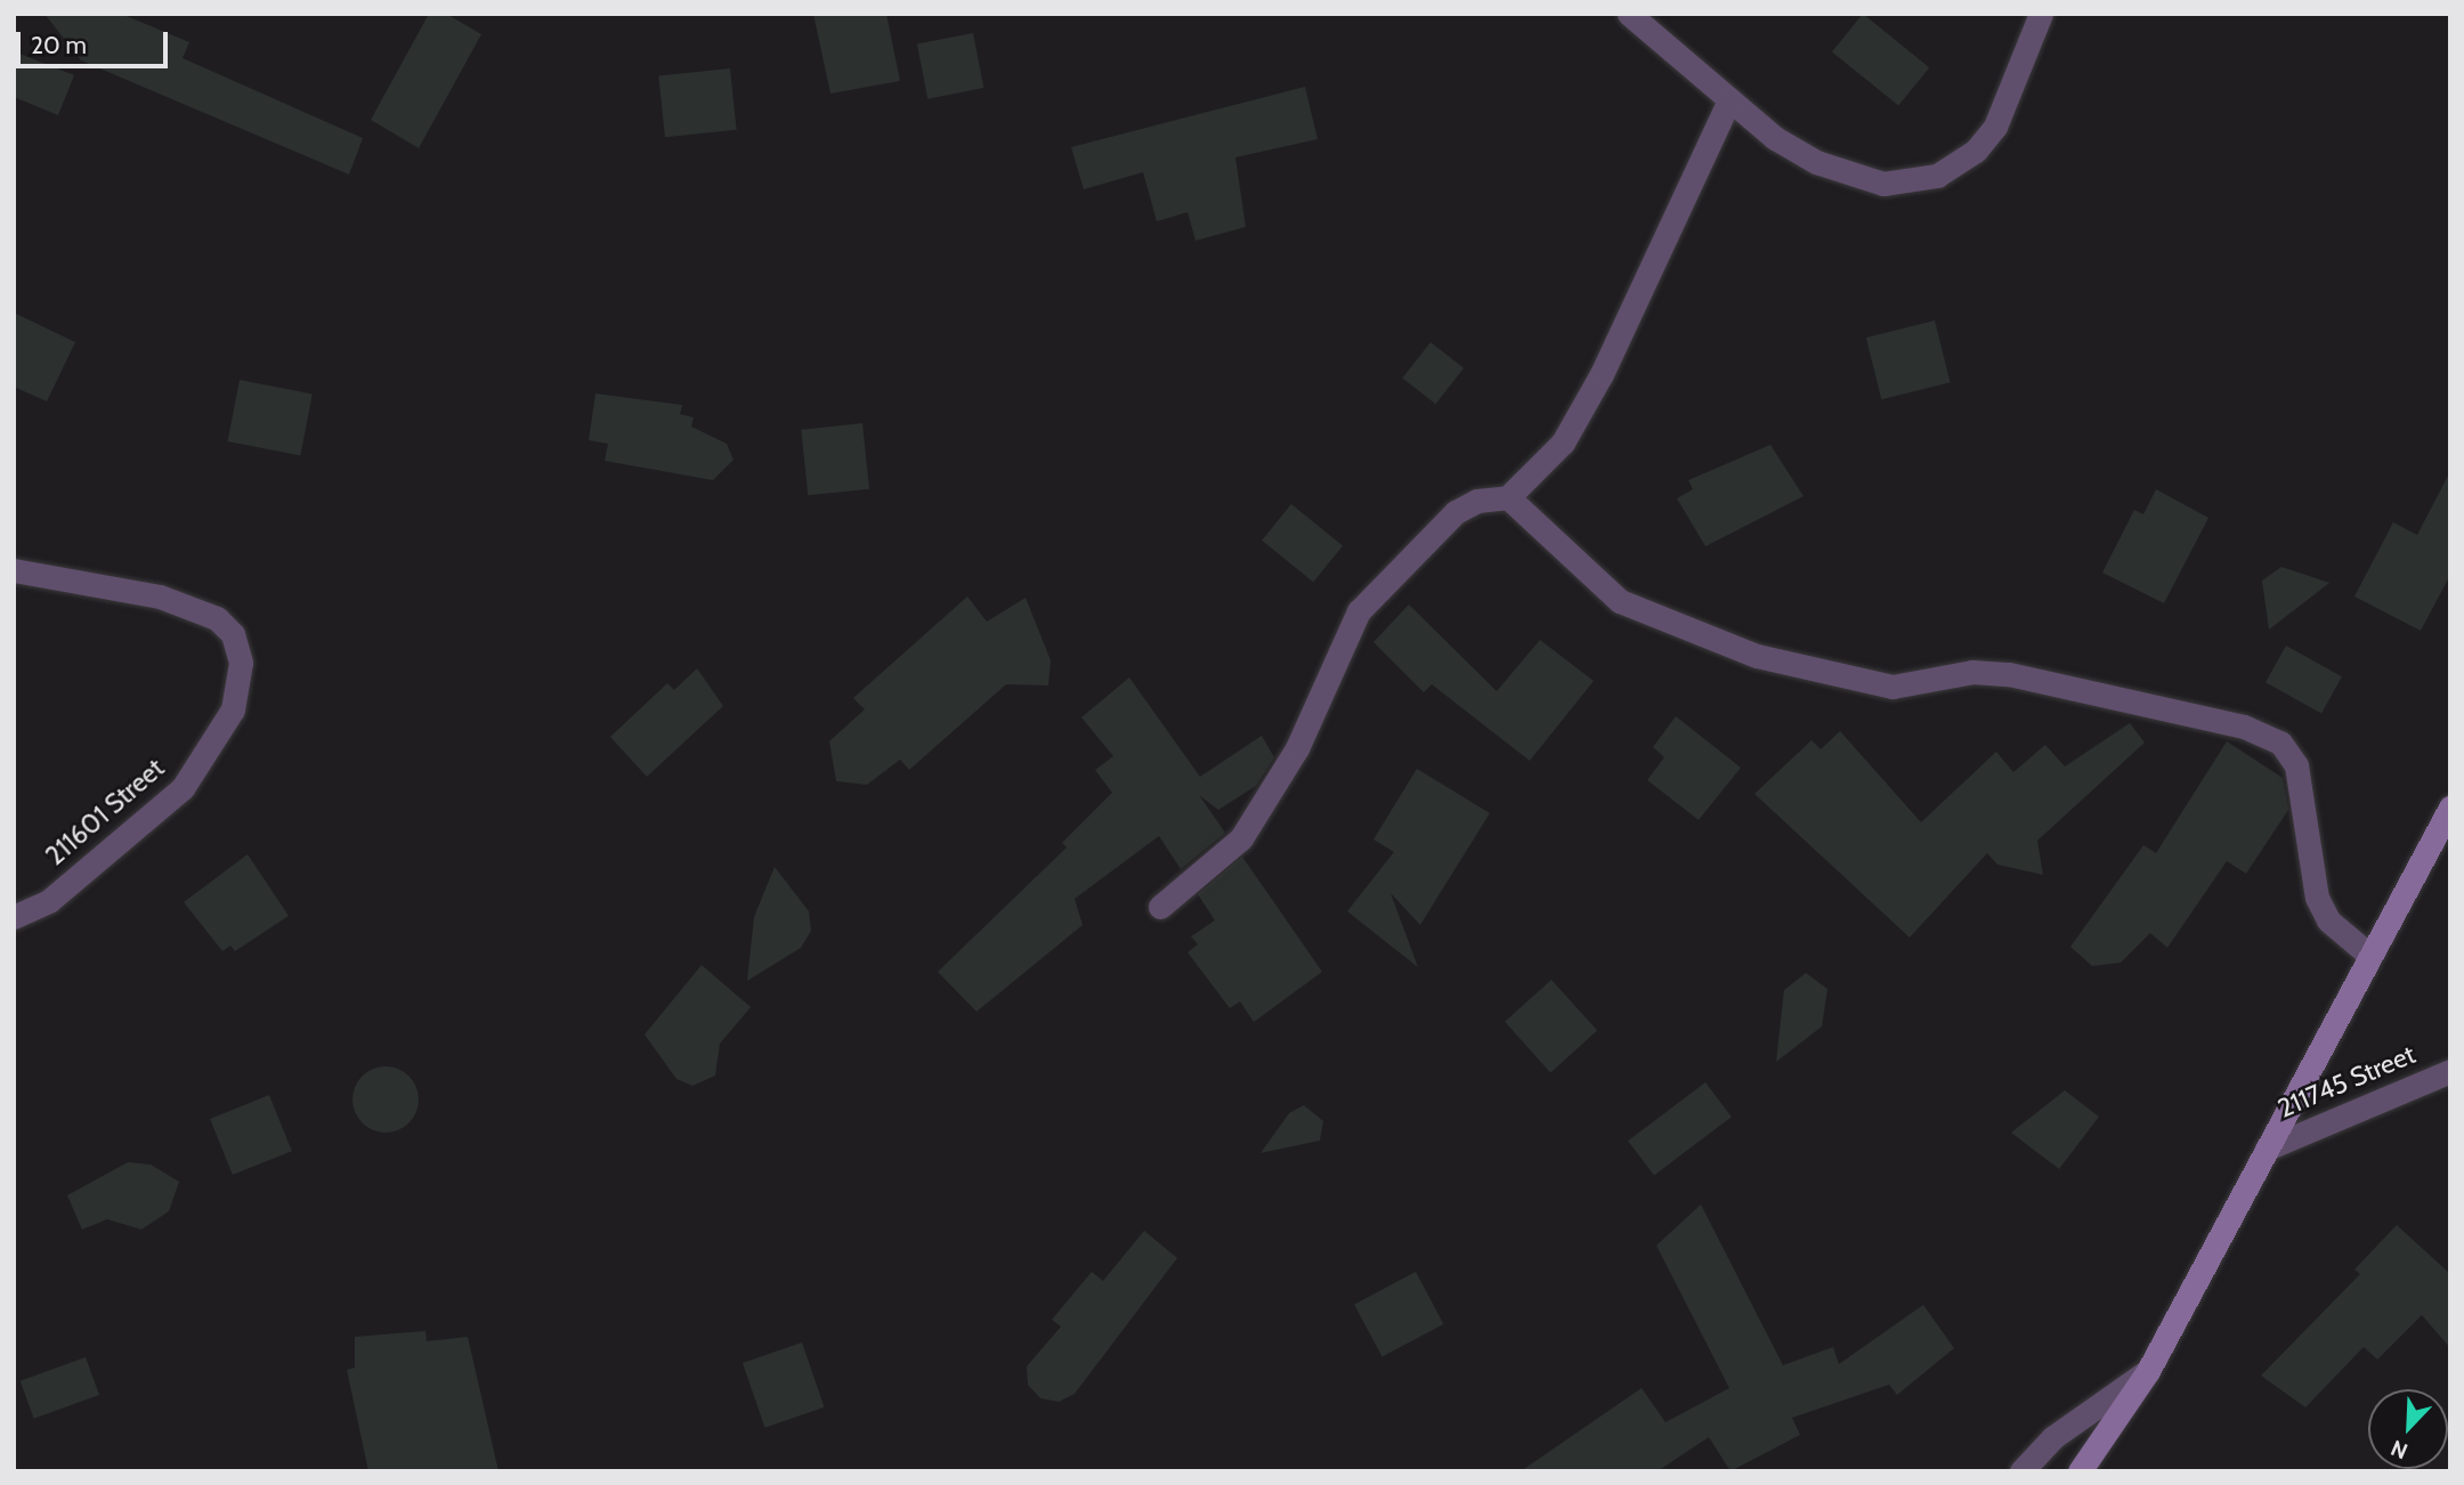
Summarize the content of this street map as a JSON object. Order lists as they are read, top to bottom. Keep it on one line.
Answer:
{"streets":{"street":["211601 Street","211745 Street"]},"scale_bar":"20 m","north":"bottom left"}
